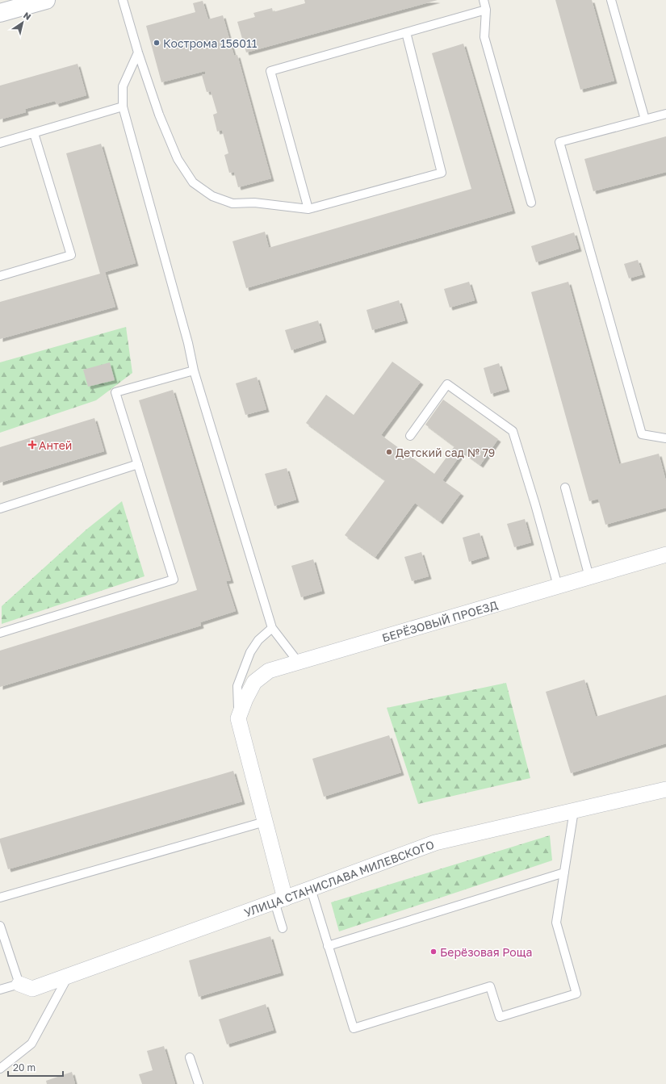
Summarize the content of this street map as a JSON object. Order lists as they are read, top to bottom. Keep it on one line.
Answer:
{"streets":{"street":["БЕРЁЗОВЫЙ ПРОЕЗД","УЛИЦА СТАНИСЛАВА МИЛЕВСКОГО"]},"places":{"other":["Кострома 156011","Детский сад № 79","Берёзовая Роща"],"health":["Антей"]},"scale_bar":"20 m","north":"top right"}
